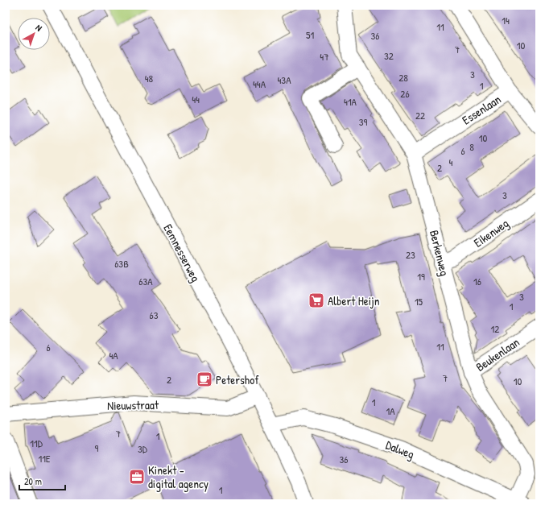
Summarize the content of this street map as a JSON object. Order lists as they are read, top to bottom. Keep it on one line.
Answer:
{"streets":{"street":["Essenlaan","Eikenweg","Eemnesserweg","Berkenweg","Beukenlaan","Nieuwstraat","Dalweg"]},"crossings":[["Essenlaan","Berkenweg"],["Eikenweg","Berkenweg"],["Eemnesserweg","Nieuwstraat"],["Eemnesserweg","Dalweg"],["Berkenweg","Beukenlaan"],["Berkenweg","Dalweg"]],"places":{"supermarket":["Albert Heijn"],"cafe":["Petershof"],"office":["Kinekt - digital agency"]},"house_numbers":["14","11","51","36","10","7","32","47","3","28","48","43A","44A","1","26","44","41A","22","39","10","8","6","4","2","3","23","63B","19","63A","16","3","15","1","63","12","11","6","4A","7","2","10","1","1A","7","1","11D","9","3D","11E","36","1"],"scale_bar":"20 m","north":"top right"}
